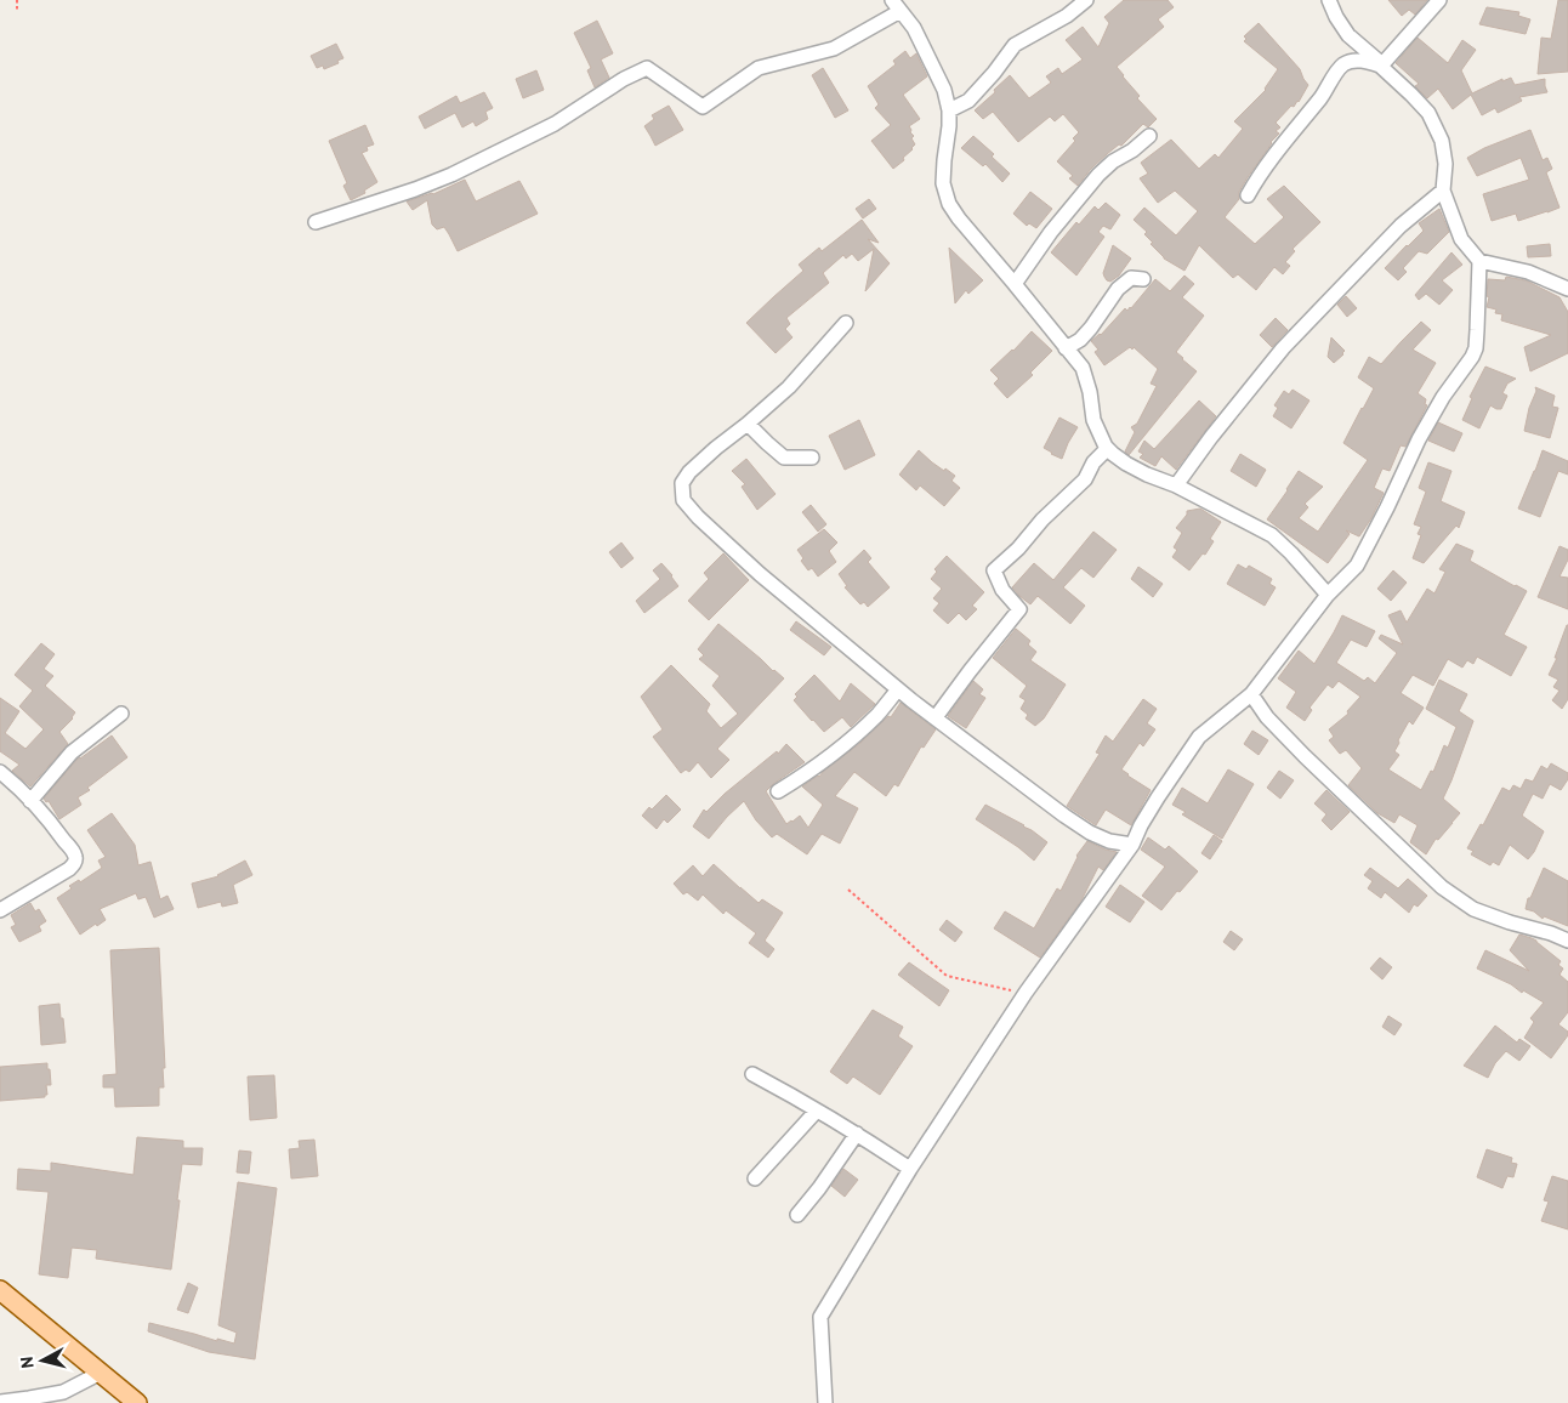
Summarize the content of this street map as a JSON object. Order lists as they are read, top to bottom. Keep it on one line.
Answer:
{"north":"left"}
